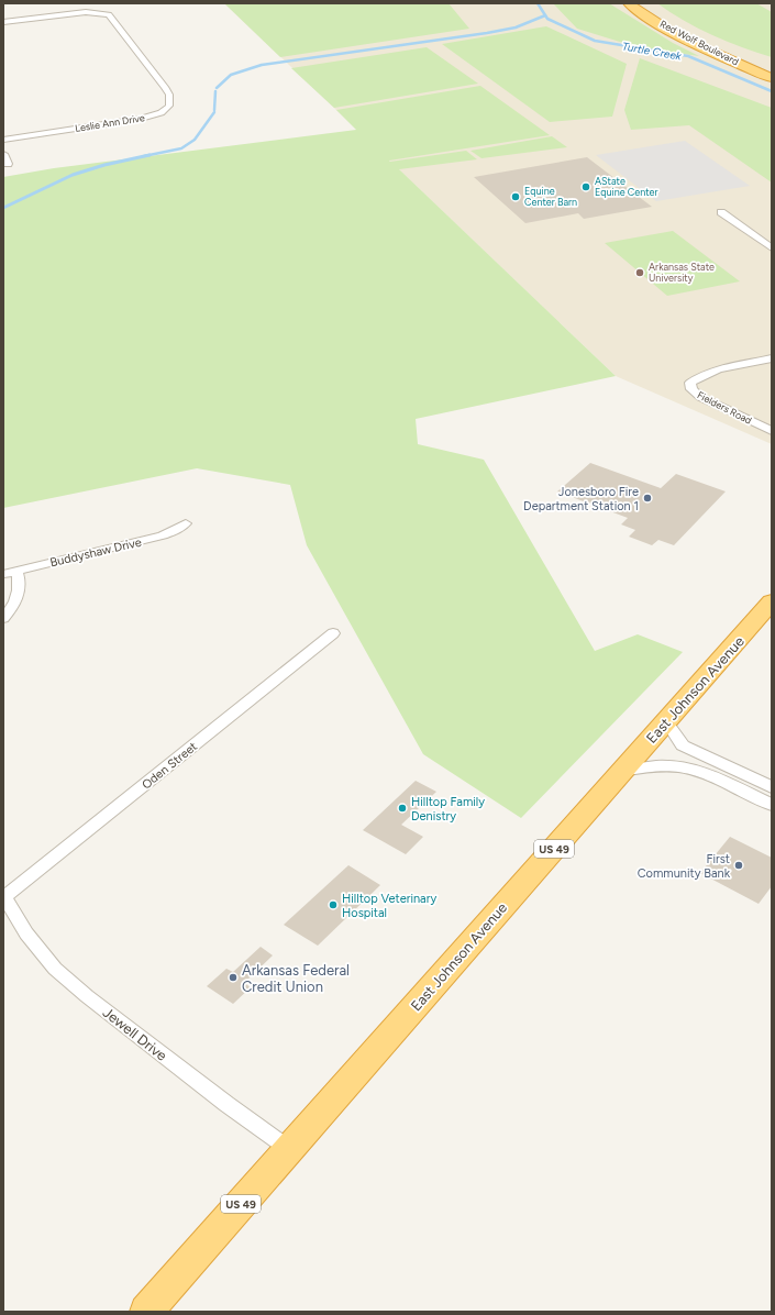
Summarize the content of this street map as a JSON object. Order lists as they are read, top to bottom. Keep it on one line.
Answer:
{"streets":{"highway":["Red Wolf Boulevard","East Johnson Avenue","US 49"],"street":["Leslie Ann Drive","Fielders Road","Buddyshaw Drive","Oden Street","Jewell Drive"]},"crossings":[["East Johnson Avenue","Jewell Drive"],["Oden Street","Jewell Drive"]],"water":["Turtle Creek"],"places":["AState Equine Center","Equine Center Barn","Arkansas State University","Jonesboro Fire Department Station 1","Hilltop Family Denistry","First Community Bank","Hilltop Veterinary Hospital","Arkansas Federal Credit Union"]}
